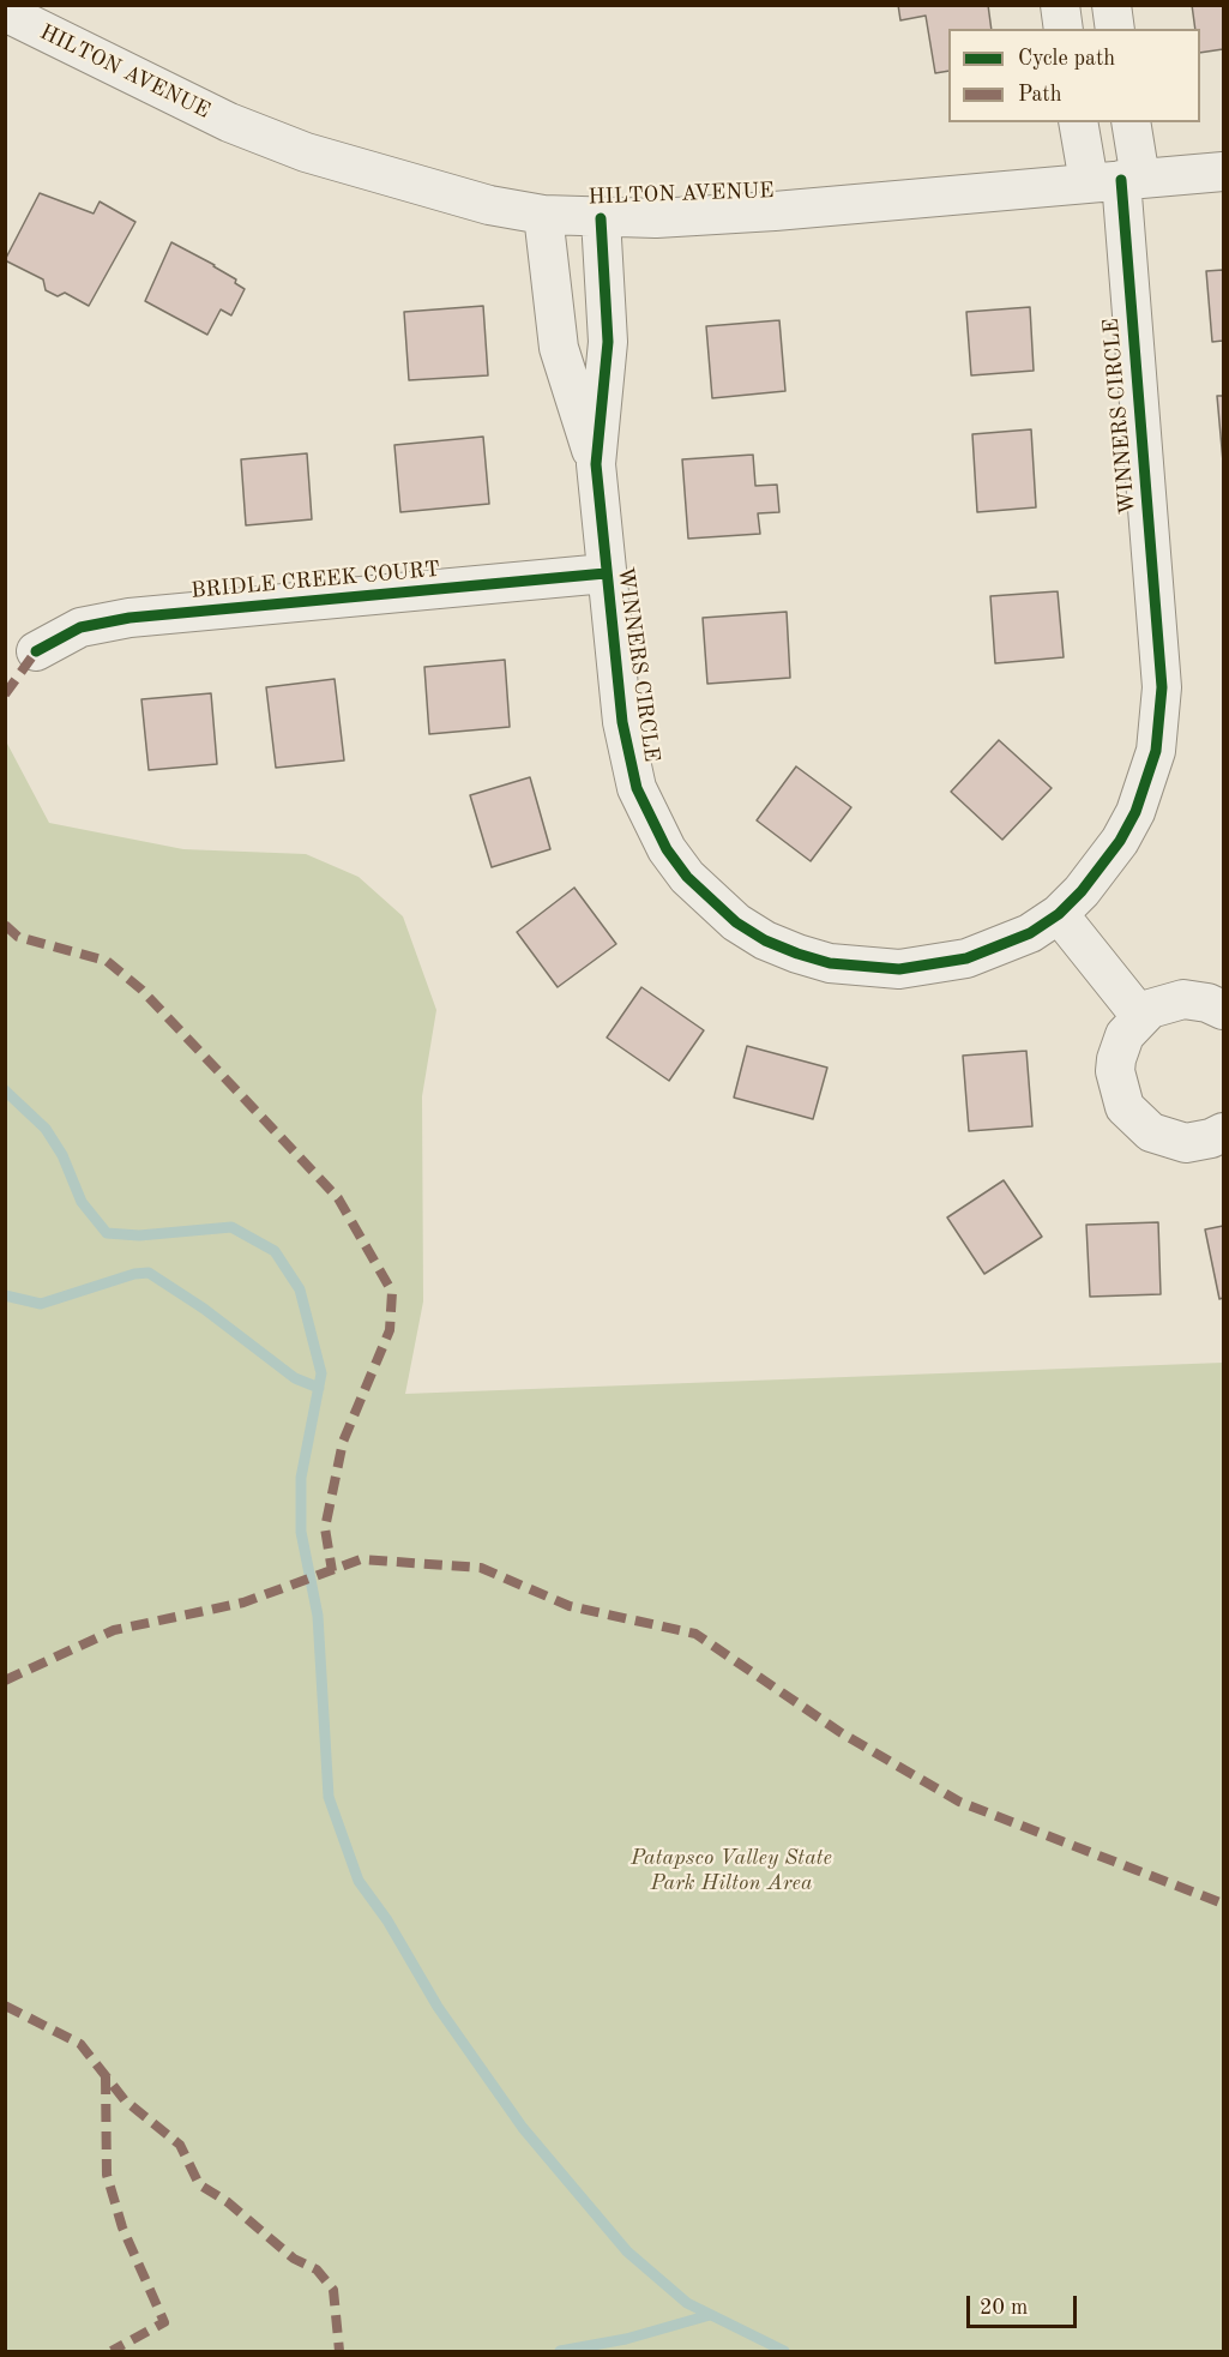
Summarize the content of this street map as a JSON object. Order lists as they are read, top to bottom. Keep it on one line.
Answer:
{"streets":{"street":["HILTON AVENUE","WINNERS CIRCLE","BRIDLE CREEK COURT"]},"crossings":[["HILTON AVENUE","WINNERS CIRCLE"],["WINNERS CIRCLE","BRIDLE CREEK COURT"]],"parks":["Patapsco Valley State Park Hilton Area"],"legend":["Cycle path","Path"],"scale_bar":"20 m"}
